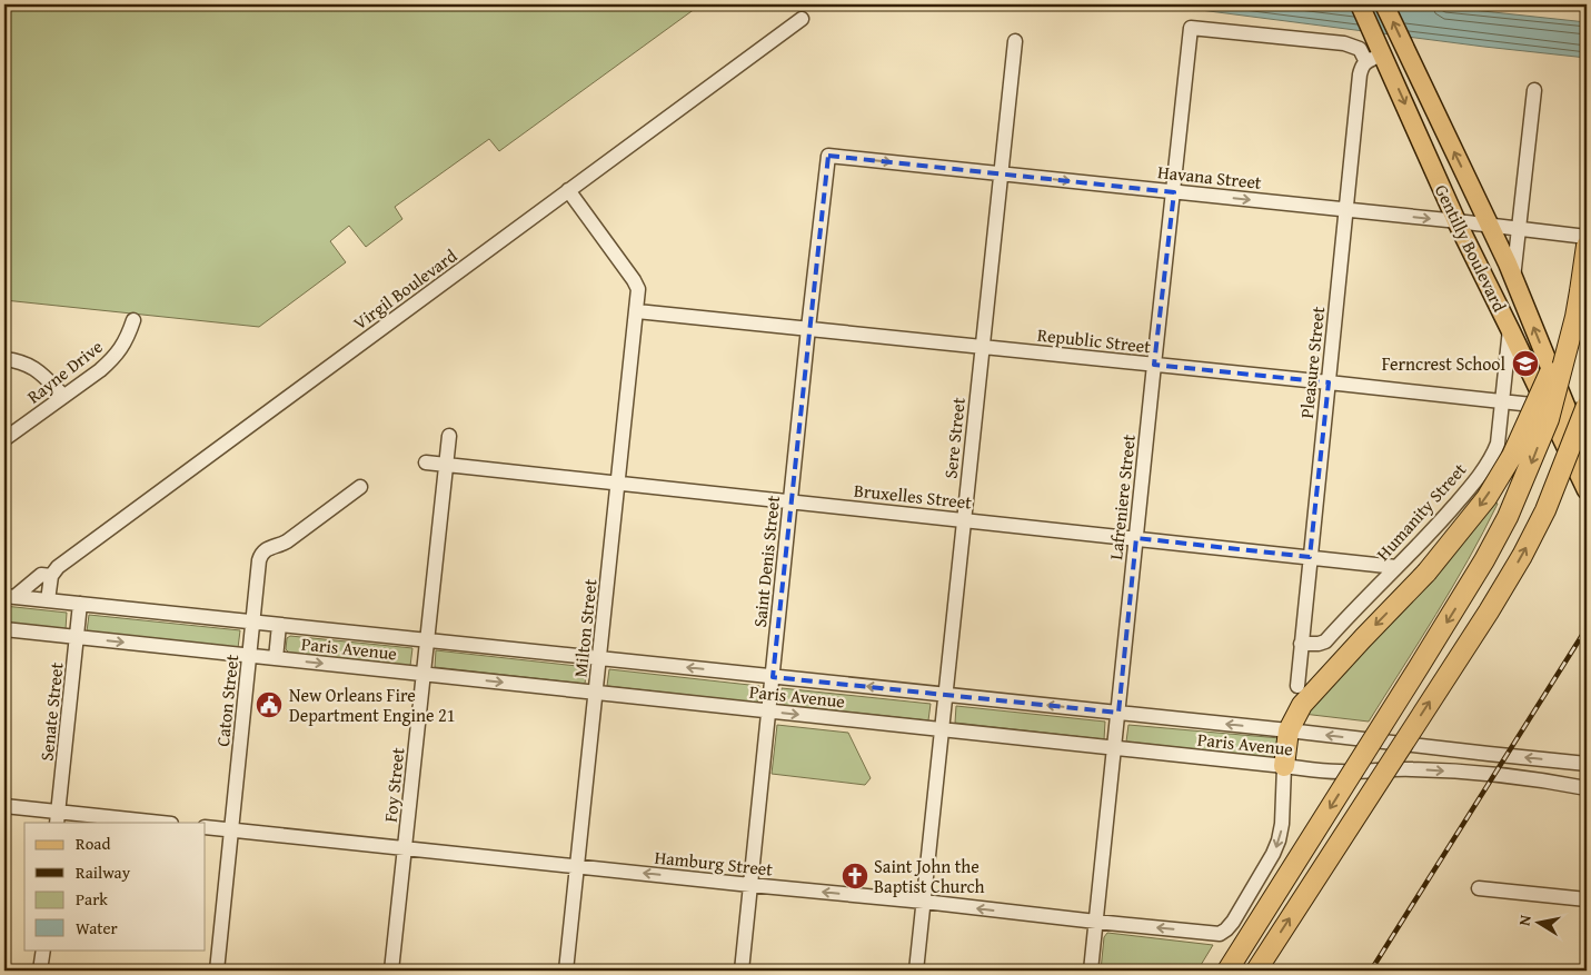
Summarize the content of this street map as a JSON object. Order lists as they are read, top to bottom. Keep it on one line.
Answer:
{"streets":{"main road":["Gentilly Boulevard"],"street":["Havana Street","Virgil Boulevard","Republic Street","Pleasure Street","Rayne Drive","Sere Street","Bruxelles Street","Lafreniere Street","Humanity Street","Saint Denis Street","Milton Street","Paris Avenue","Caton Street","Senate Street","Foy Street","Hamburg Street"]},"crossings":[["Havana Street","Gentilly Boulevard"],["Havana Street","Pleasure Street"],["Havana Street","Sere Street"],["Havana Street","Lafreniere Street"],["Havana Street","Saint Denis Street"],["Gentilly Boulevard","Republic Street"],["Gentilly Boulevard","Humanity Street"],["Virgil Boulevard","Milton Street"],["Republic Street","Pleasure Street"],["Republic Street","Sere Street"],["Republic Street","Lafreniere Street"],["Republic Street","Humanity Street"],["Republic Street","Saint Denis Street"],["Republic Street","Milton Street"],["Pleasure Street","Bruxelles Street"],["Pleasure Street","Lafreniere Street"],["Pleasure Street","Humanity Street"],["Sere Street","Bruxelles Street"],["Sere Street","Paris Avenue"],["Sere Street","Hamburg Street"],["Bruxelles Street","Lafreniere Street"],["Bruxelles Street","Humanity Street"],["Bruxelles Street","Saint Denis Street"],["Bruxelles Street","Milton Street"],["Bruxelles Street","Foy Street"],["Lafreniere Street","Paris Avenue"],["Lafreniere Street","Hamburg Street"],["Saint Denis Street","Paris Avenue"],["Saint Denis Street","Hamburg Street"],["Milton Street","Paris Avenue"],["Milton Street","Hamburg Street"],["Paris Avenue","Caton Street"],["Paris Avenue","Senate Street"],["Paris Avenue","Foy Street"],["Paris Avenue","Hamburg Street"],["Caton Street","Hamburg Street"],["Foy Street","Hamburg Street"]],"one_way":["Havana Street","Hamburg Street"],"places":{"school or university":["Ferncrest School"],"public building":["New Orleans Fire Department Engine 21"],"church":["Saint John the Baptist Church"]},"legend":["Road","Railway","Park","Water"],"north":"left"}
